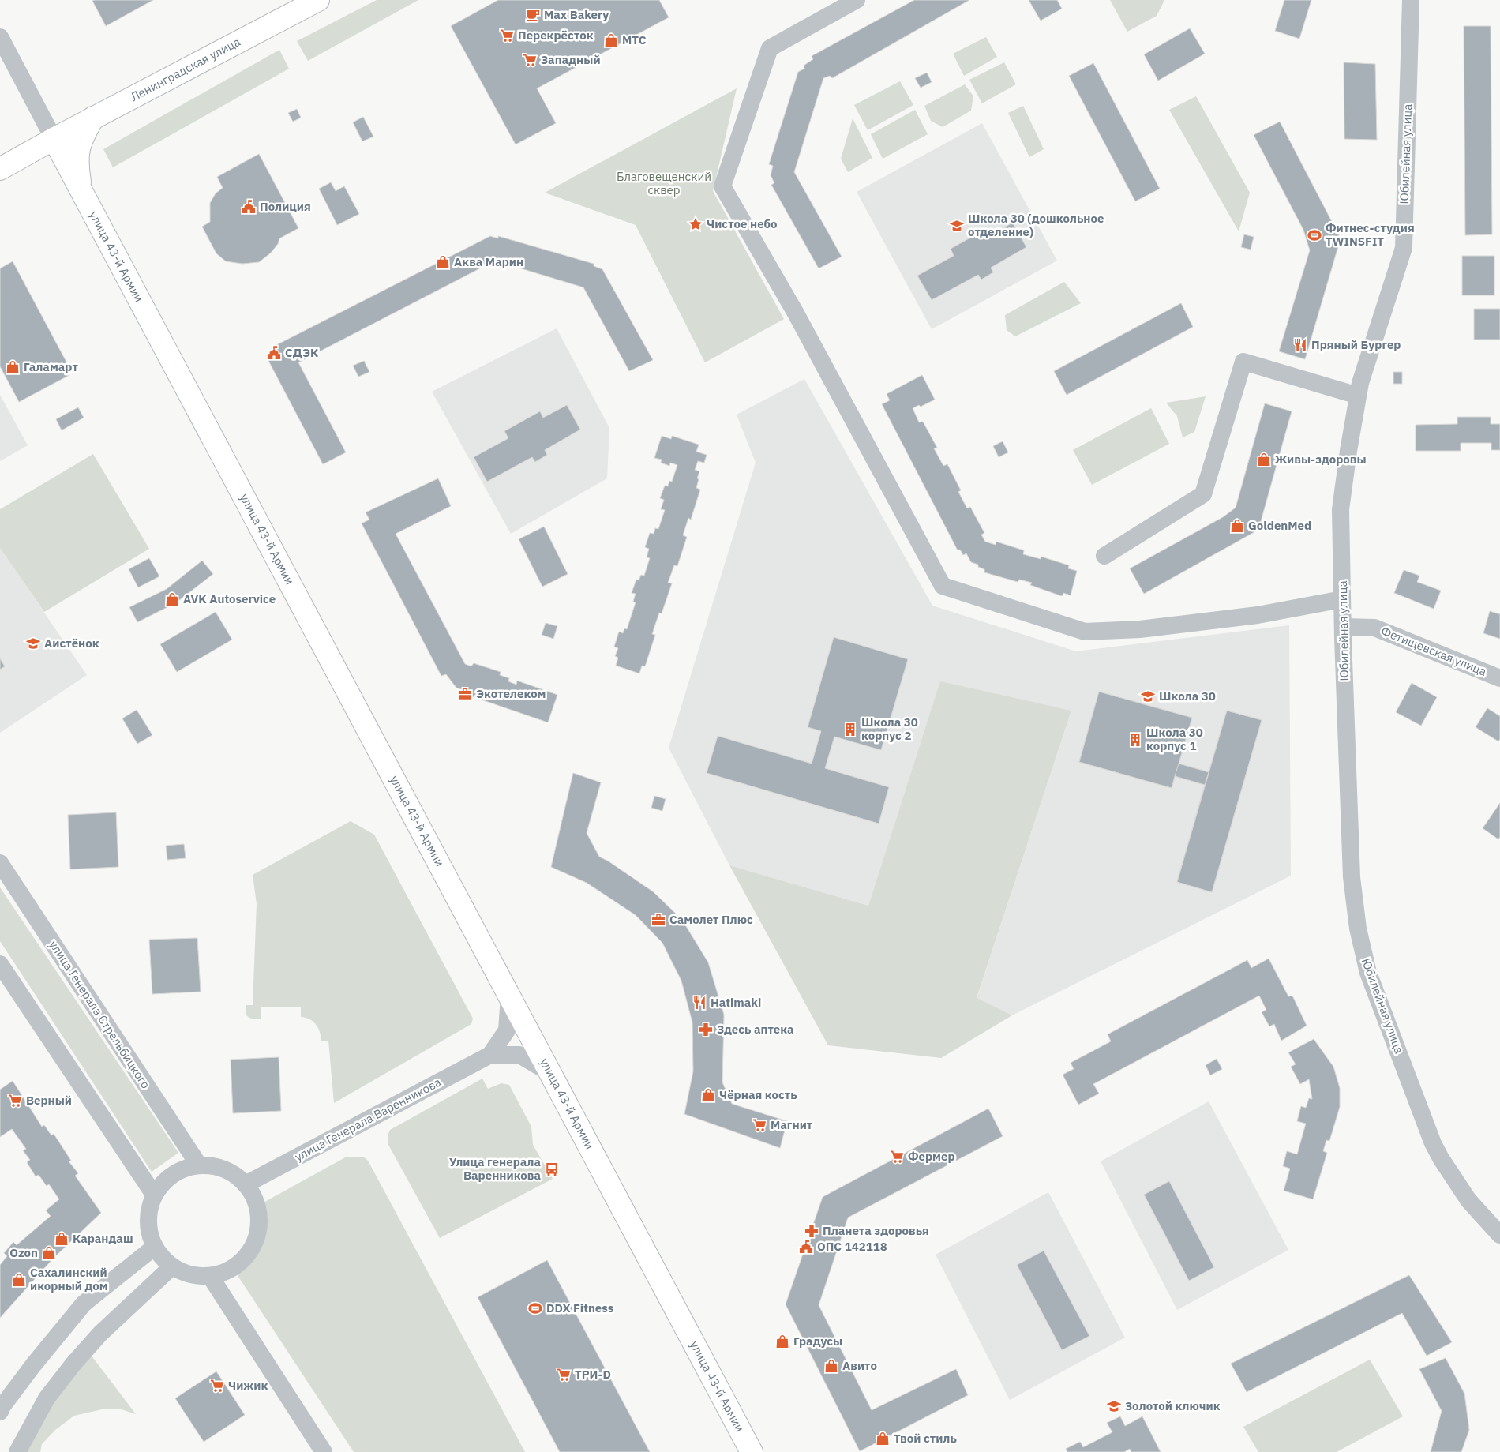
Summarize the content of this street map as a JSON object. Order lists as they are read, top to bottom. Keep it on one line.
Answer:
{"streets":{"main road":["Ленинградская улица","улица 43-й Армии"],"street":["Юбилейная улица","Фетищевская улица","улица Генерала Стрельбицкого","улица Генерала Варенникова"]},"crossings":[["Ленинградская улица","улица 43-й Армии"],["Юбилейная улица","Фетищевская улица"],["улица 43-й Армии","улица Генерала Варенникова"],["улица Генерала Стрельбицкого","улица Генерала Варенникова"]],"parks":["Благовещенский сквер"],"places":{"cafe":["Max Bakery"],"supermarket":["Перекрёсток","Западный","Верный","Магнит","Фермер","ТРИ-D","Чижик"],"shop":["МТС","Аква Марин","Галамарт","Живы-здоровы","GoldenMed","AVK Autoservice","Чёрная кость","Карандаш","Ozon","Сахалинский икорный дом","Градусы","Авито","Твой стиль"],"public building":["Полиция","СДЭК","ОПС 142118"],"place":["Чистое небо"],"school or university":["Школа 30 (дошкольное отделение)","Аистёнок","Школа 30","Золотой ключик"],"sports":["Фитнес-студия TWINSFIT","DDX Fitness"],"restaurant":["Пряный Бургер","Hatimaki"],"office":["Экотелеком","Самолет Плюс"],"building":["Школа 30 корпус 2","Школа 30 корпус 1"],"pharmacy":["Здесь аптека","Планета здоровья"],"bus stop":["Улица генерала Варенникова"]}}
